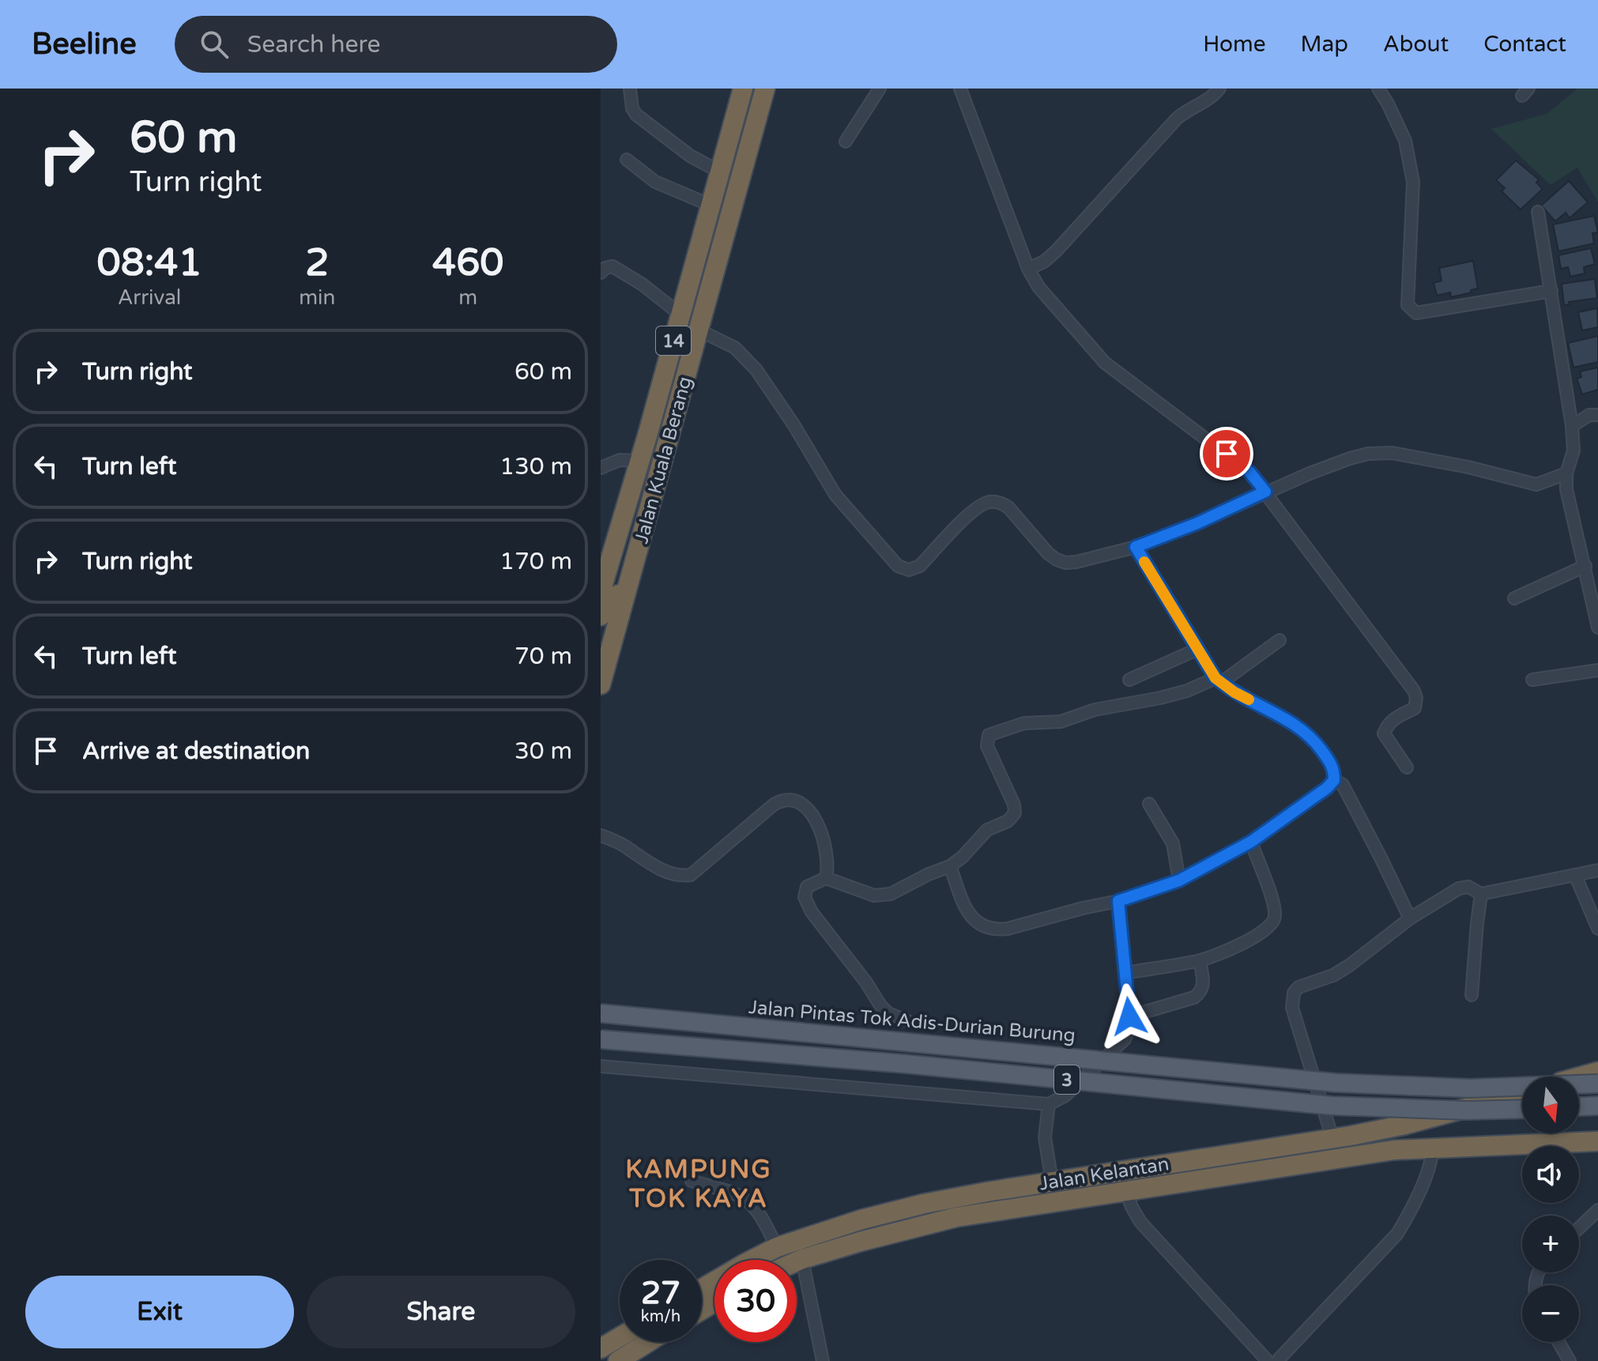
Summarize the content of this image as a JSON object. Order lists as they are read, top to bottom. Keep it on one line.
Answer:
{"streets":{"highway":["14","Jalan Kuala Berang","Jalan Kelantan"],"main road":["Jalan Pintas Tok Adis-Durian Burung","3"]},"districts":["KAMPUNG TOK KAYA"],"north":"bottom","page":{"header":"Beeline","search":"Search here","nav":["Home","Map","About","Contact"],"turn":["60 m","Turn right"],"eta":["08:41","Arrival","2","min","460","m"],"list":[{"name":"Turn right","value":"60 m"},{"name":"Turn left","value":"130 m"},{"name":"Turn right","value":"170 m"},{"name":"Turn left","value":"70 m"},{"name":"Arrive at destination","value":"30 m"}],"map_buttons":["+","−"],"speed":"27 km/h","limit":"30","buttons":["Exit","Share"]}}
